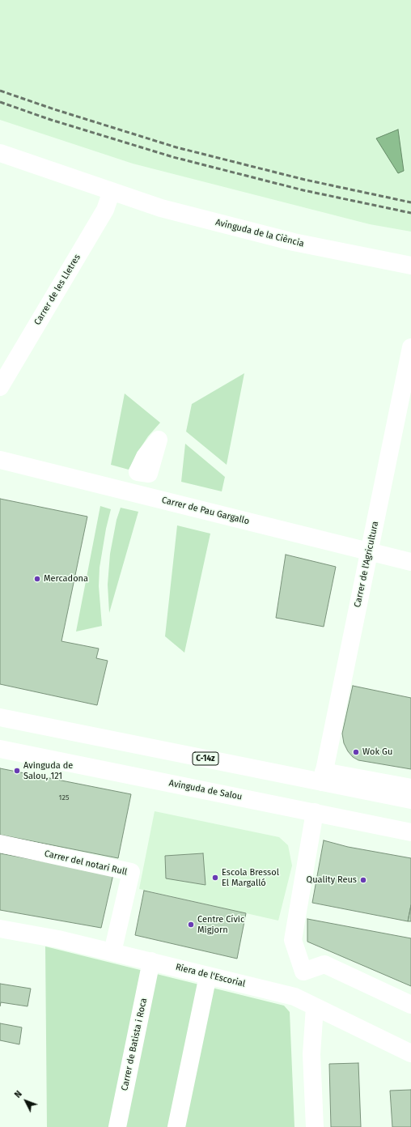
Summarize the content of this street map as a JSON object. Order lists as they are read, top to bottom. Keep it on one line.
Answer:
{"streets":{"street":["Avinguda de la Ciència","Carrer de les Lletres","Carrer de Pau Gargallo","Carrer de l'Agricultura","C-14z","Avinguda de Salou","Carrer del notari Rull","Riera de l'Escorial","Carrer de Batista i Roca"]},"crossings":[["Avinguda de la Ciència","Carrer de les Lletres"],["Carrer de Pau Gargallo","Carrer de l'Agricultura"],["Carrer de l'Agricultura","C-14z"],["Carrer del notari Rull","Riera de l'Escorial"],["Riera de l'Escorial","Carrer de Batista i Roca"]],"places":["Mercadona","Wok Gu","Avinguda de Salou, 121","Escola Bressol El Margalló","Quality Reus","Centre Cívic Migjorn"],"house_numbers":["125"],"north":"top left"}
